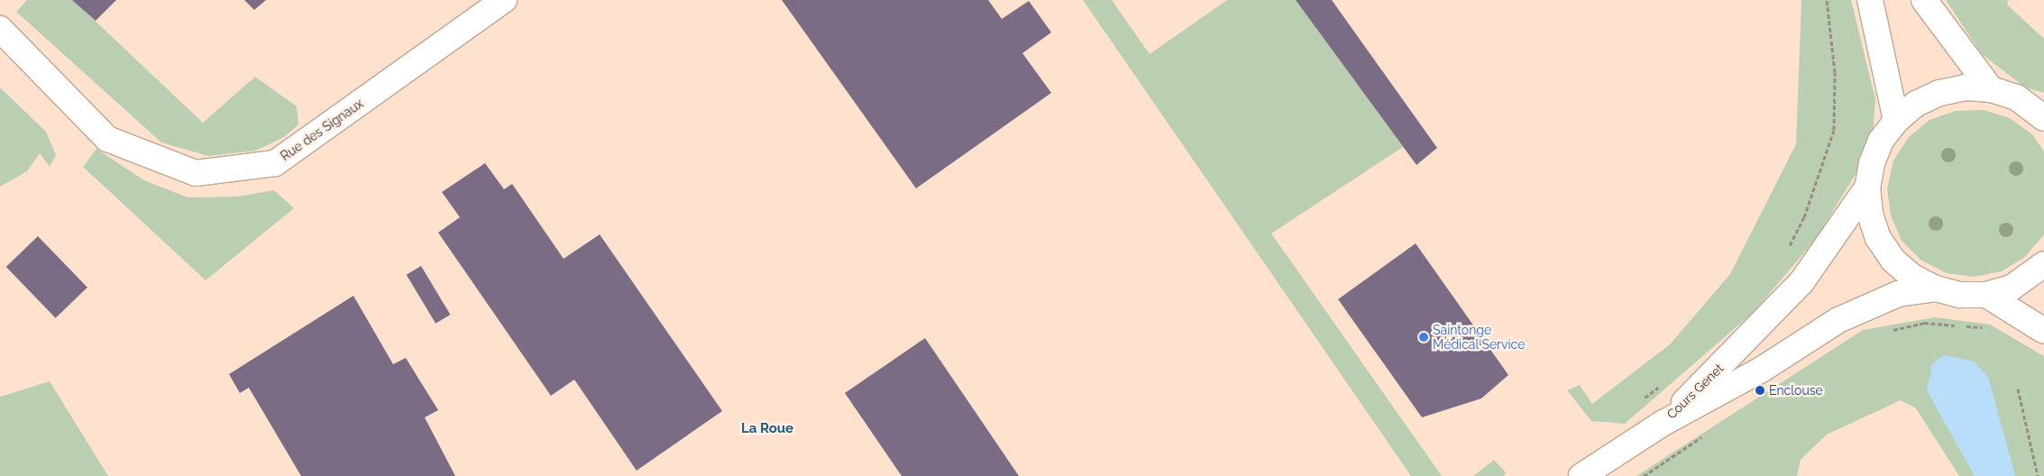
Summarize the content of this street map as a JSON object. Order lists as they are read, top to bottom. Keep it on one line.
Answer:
{"streets":{"main road":["Rue des Signaux","Cours Genet"]},"districts":["La Roue"],"places":["Saintonge Médical Service","Enclouse"]}
